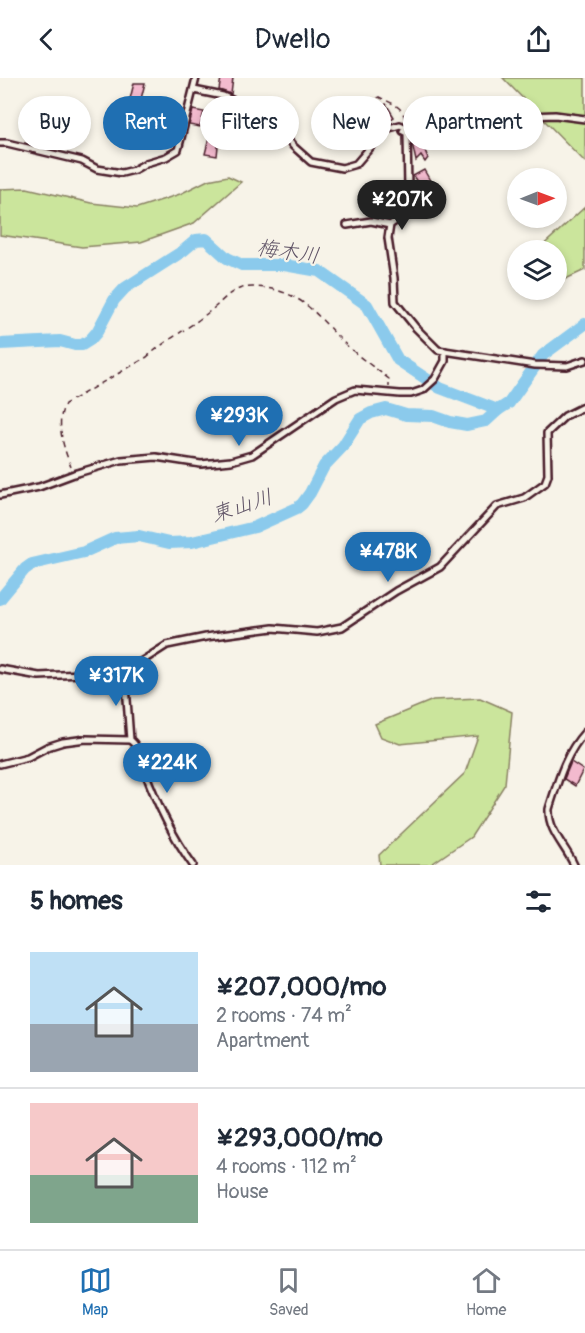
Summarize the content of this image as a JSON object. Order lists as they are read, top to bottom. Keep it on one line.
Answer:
{"water":["梅木川","東山川"],"north":"right","page":{"header":"Dwello","chip":["Buy","Rent","Filters","New","Apartment"],"price":["¥207K","¥293K","¥478K","¥317K","¥224K"],"heading":"5 homes","list":[{"name":"¥207,000/mo","note":"2 rooms · 74 m² · Apartment"},{"name":"¥293,000/mo","note":"4 rooms · 112 m² · House"}],"tabs":["Map","Saved","Home"]}}
